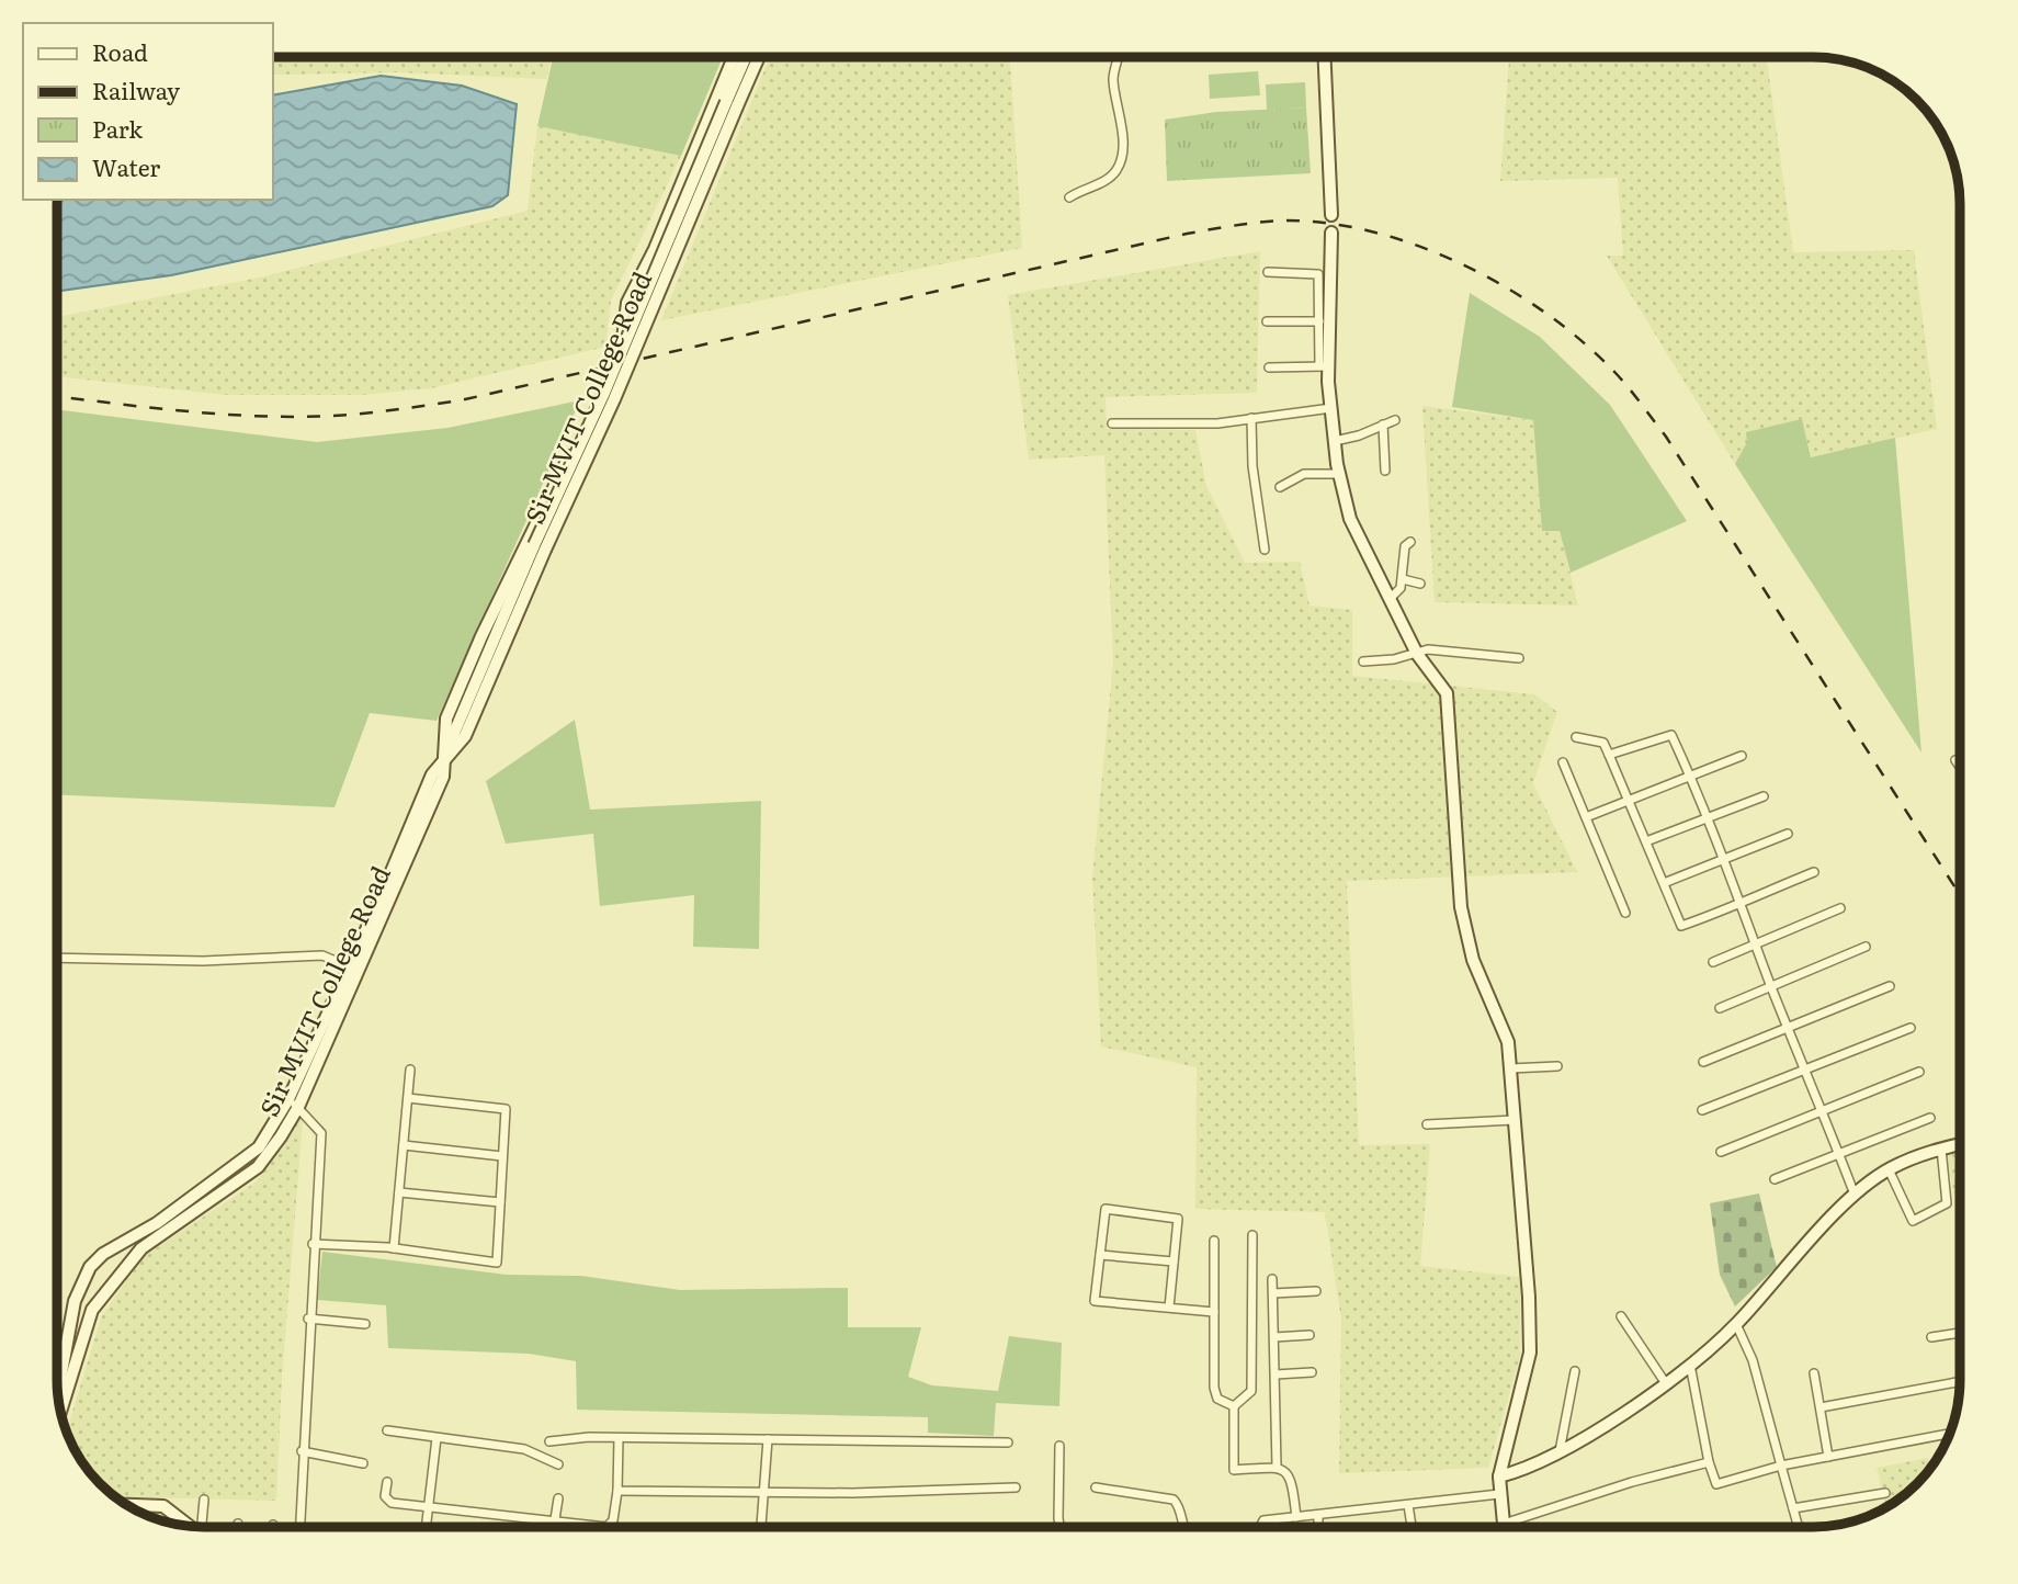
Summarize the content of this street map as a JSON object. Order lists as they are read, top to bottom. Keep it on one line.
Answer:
{"streets":{"main road":["Sir MVIT College Road"]},"legend":["Road","Railway","Park","Water"]}
